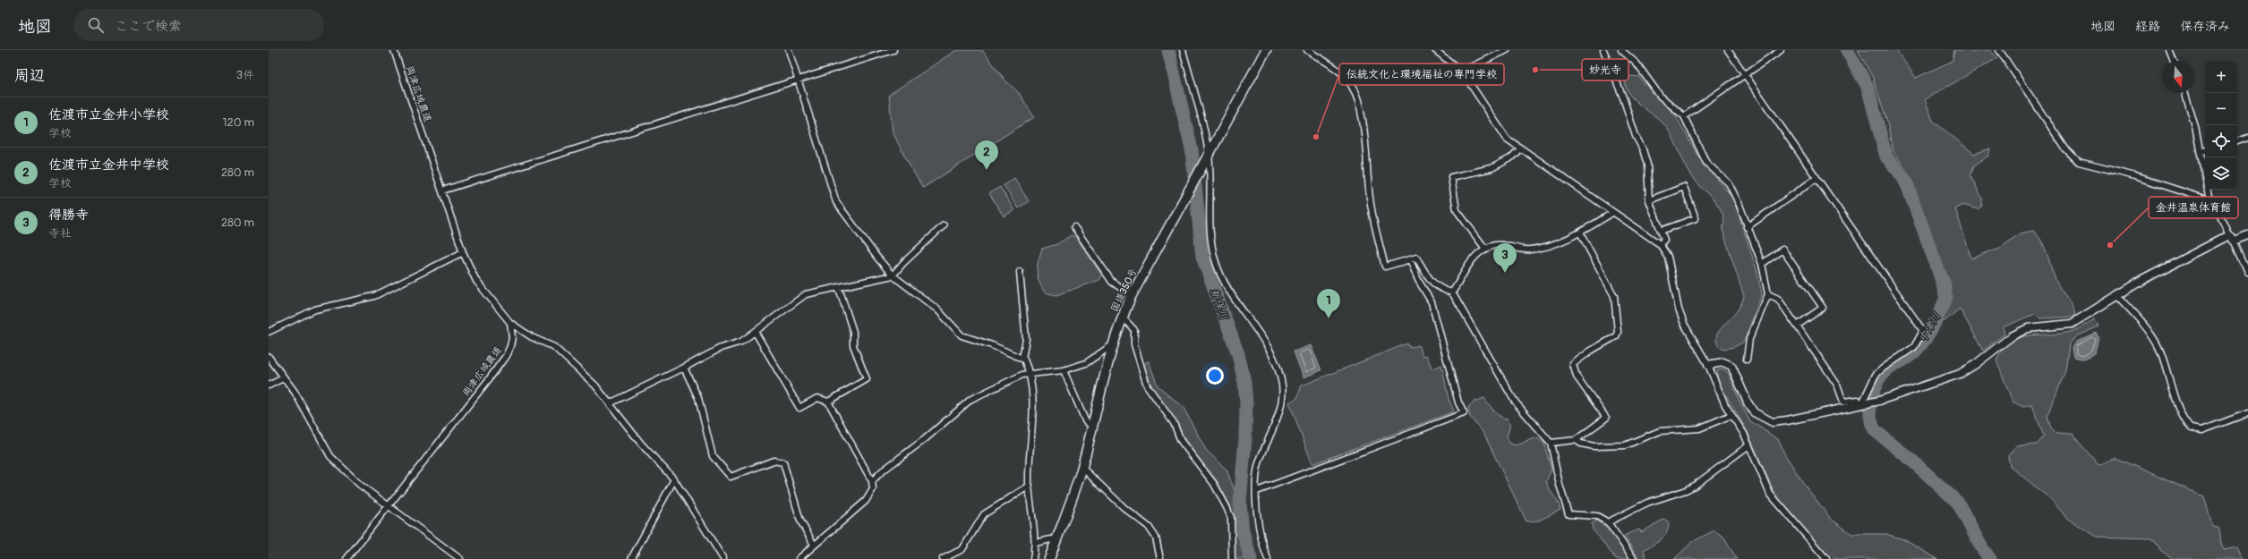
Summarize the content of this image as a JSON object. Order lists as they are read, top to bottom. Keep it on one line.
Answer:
{"streets":{"highway":["国道350号"],"street":["両津広域農道"]},"water":["新保川","中津川"],"places":["妙光寺","伝統文化と環境福祉の専門学校","金井温泉体育館"],"north":"bottom","page":{"header":"地図","search":"ここで検索","nav":["地図","経路","保存済み"],"heading":["周辺","3件"],"map_buttons":["+","−"],"list":[{"mark":"1","name":"佐渡市立金井小学校","note":"学校","value":"120 m"},{"mark":"2","name":"佐渡市立金井中学校","note":"学校","value":"280 m"},{"mark":"3","name":"得勝寺","note":"寺社","value":"280 m"}],"pins":["2","3","1"]}}
